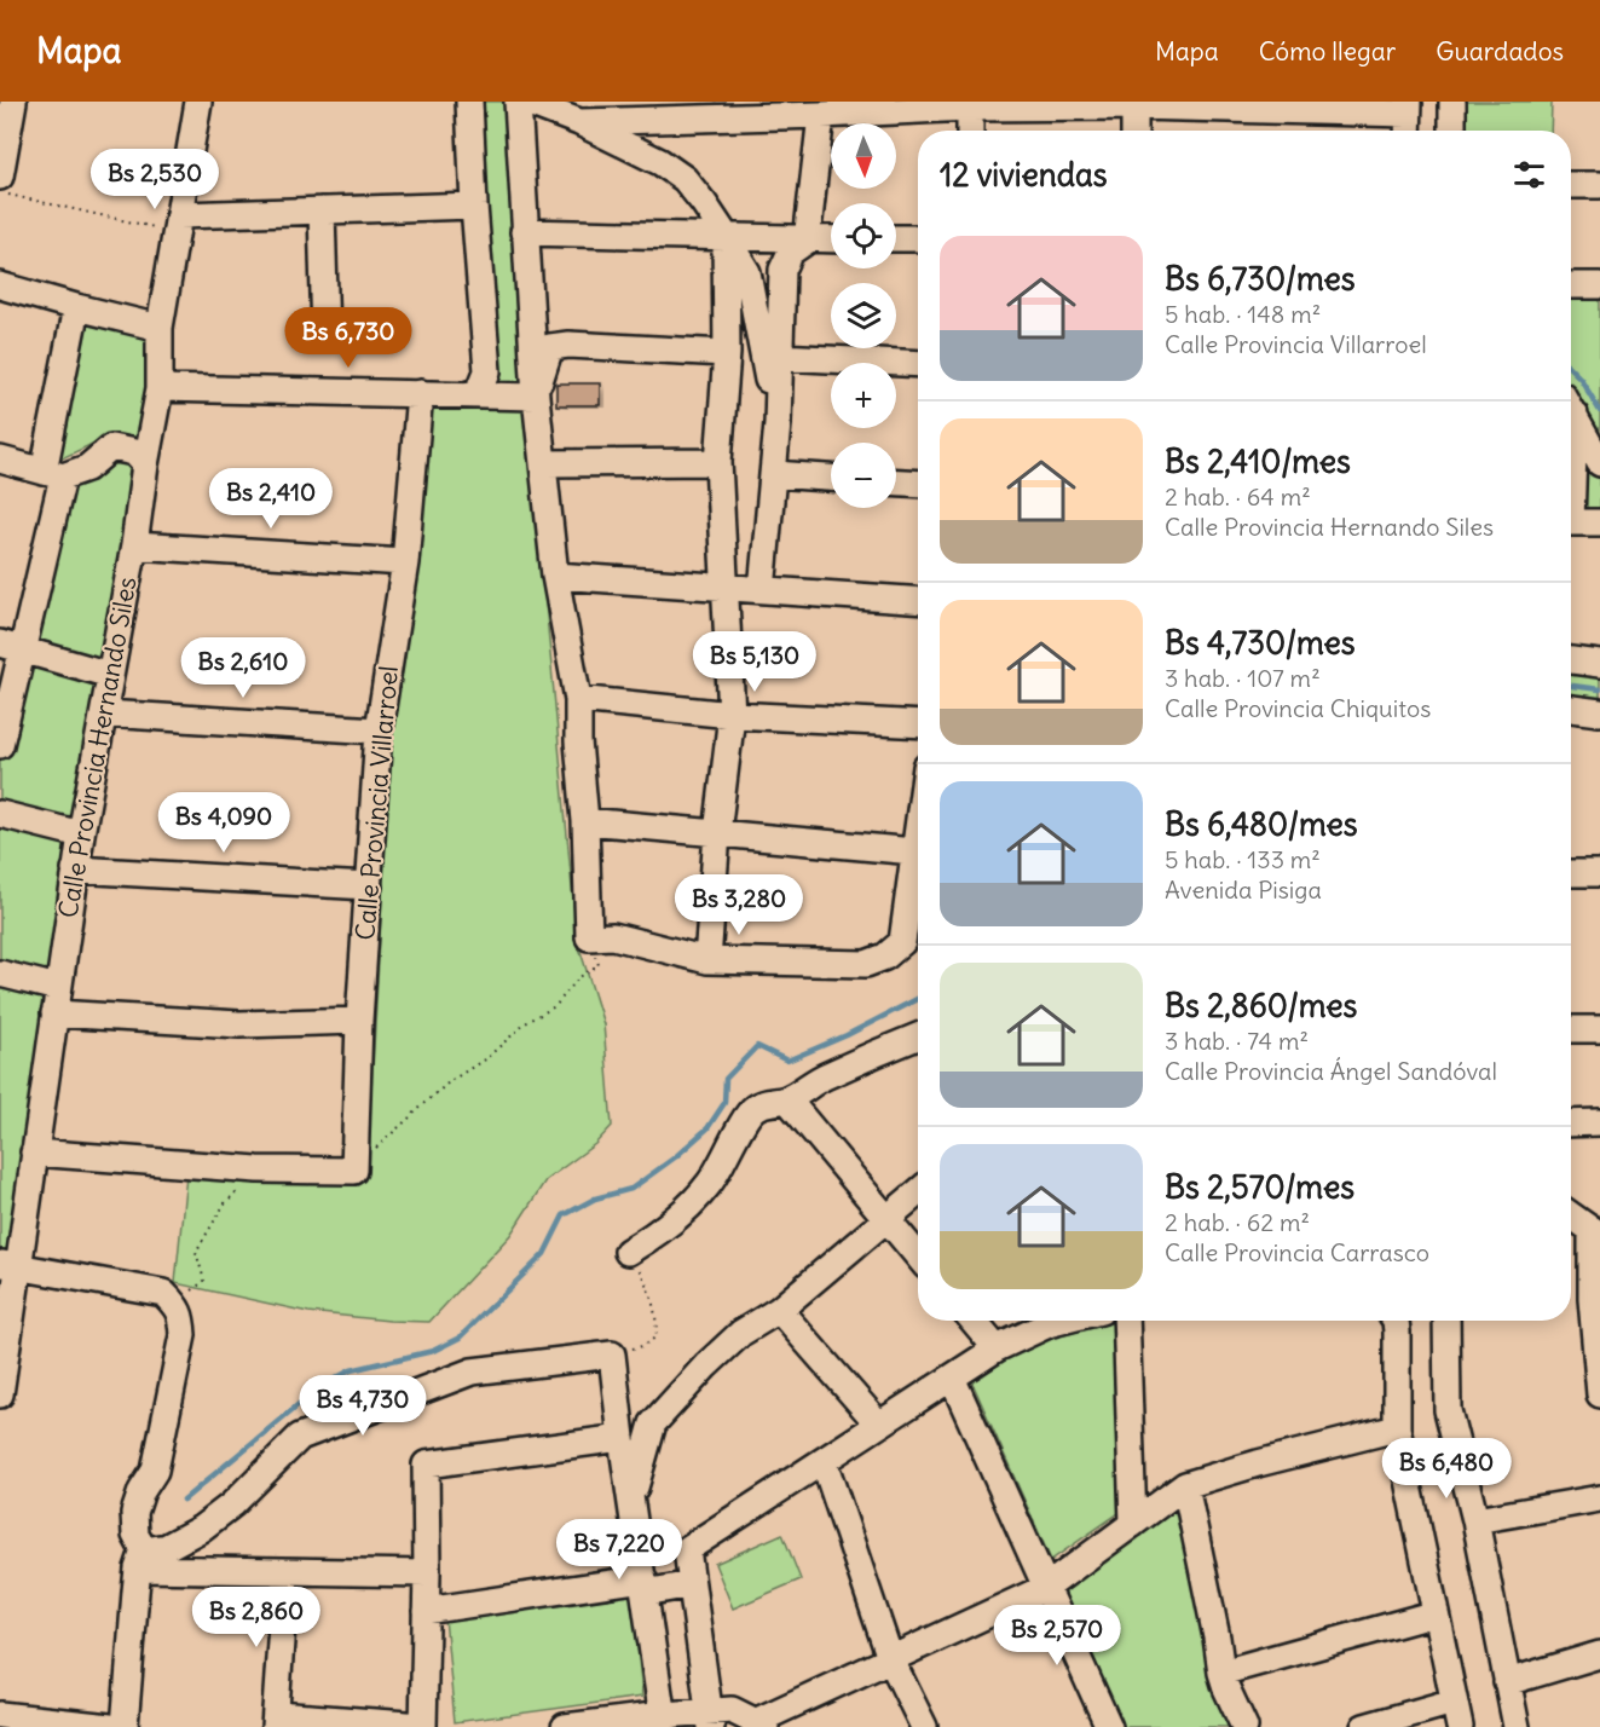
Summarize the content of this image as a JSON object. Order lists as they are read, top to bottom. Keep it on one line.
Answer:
{"streets":{"street":["Calle Provincia Hernando Siles","Calle Provincia Villarroel"]},"north":"bottom","page":{"header":"Mapa","nav":["Mapa","Cómo llegar","Guardados"],"map_buttons":["+","−"],"heading":"12 viviendas","price":["Bs 2,530","Bs 6,730","Bs 2,410","Bs 5,130","Bs 2,610","Bs 4,090","Bs 3,280","Bs 4,730","Bs 6,480","Bs 7,220","Bs 2,860","Bs 2,570"],"list":[{"name":"Bs 6,730/mes","note":"5 hab. · 148 m² · Calle Provincia Villarroel"},{"name":"Bs 2,410/mes","note":"2 hab. · 64 m² · Calle Provincia Hernando Siles"},{"name":"Bs 4,730/mes","note":"3 hab. · 107 m² · Calle Provincia Chiquitos"},{"name":"Bs 6,480/mes","note":"5 hab. · 133 m² · Avenida Pisiga"},{"name":"Bs 2,860/mes","note":"3 hab. · 74 m² · Calle Provincia Ángel Sandóval"},{"name":"Bs 2,570/mes","note":"2 hab. · 62 m² · Calle Provincia Carrasco"}]}}
